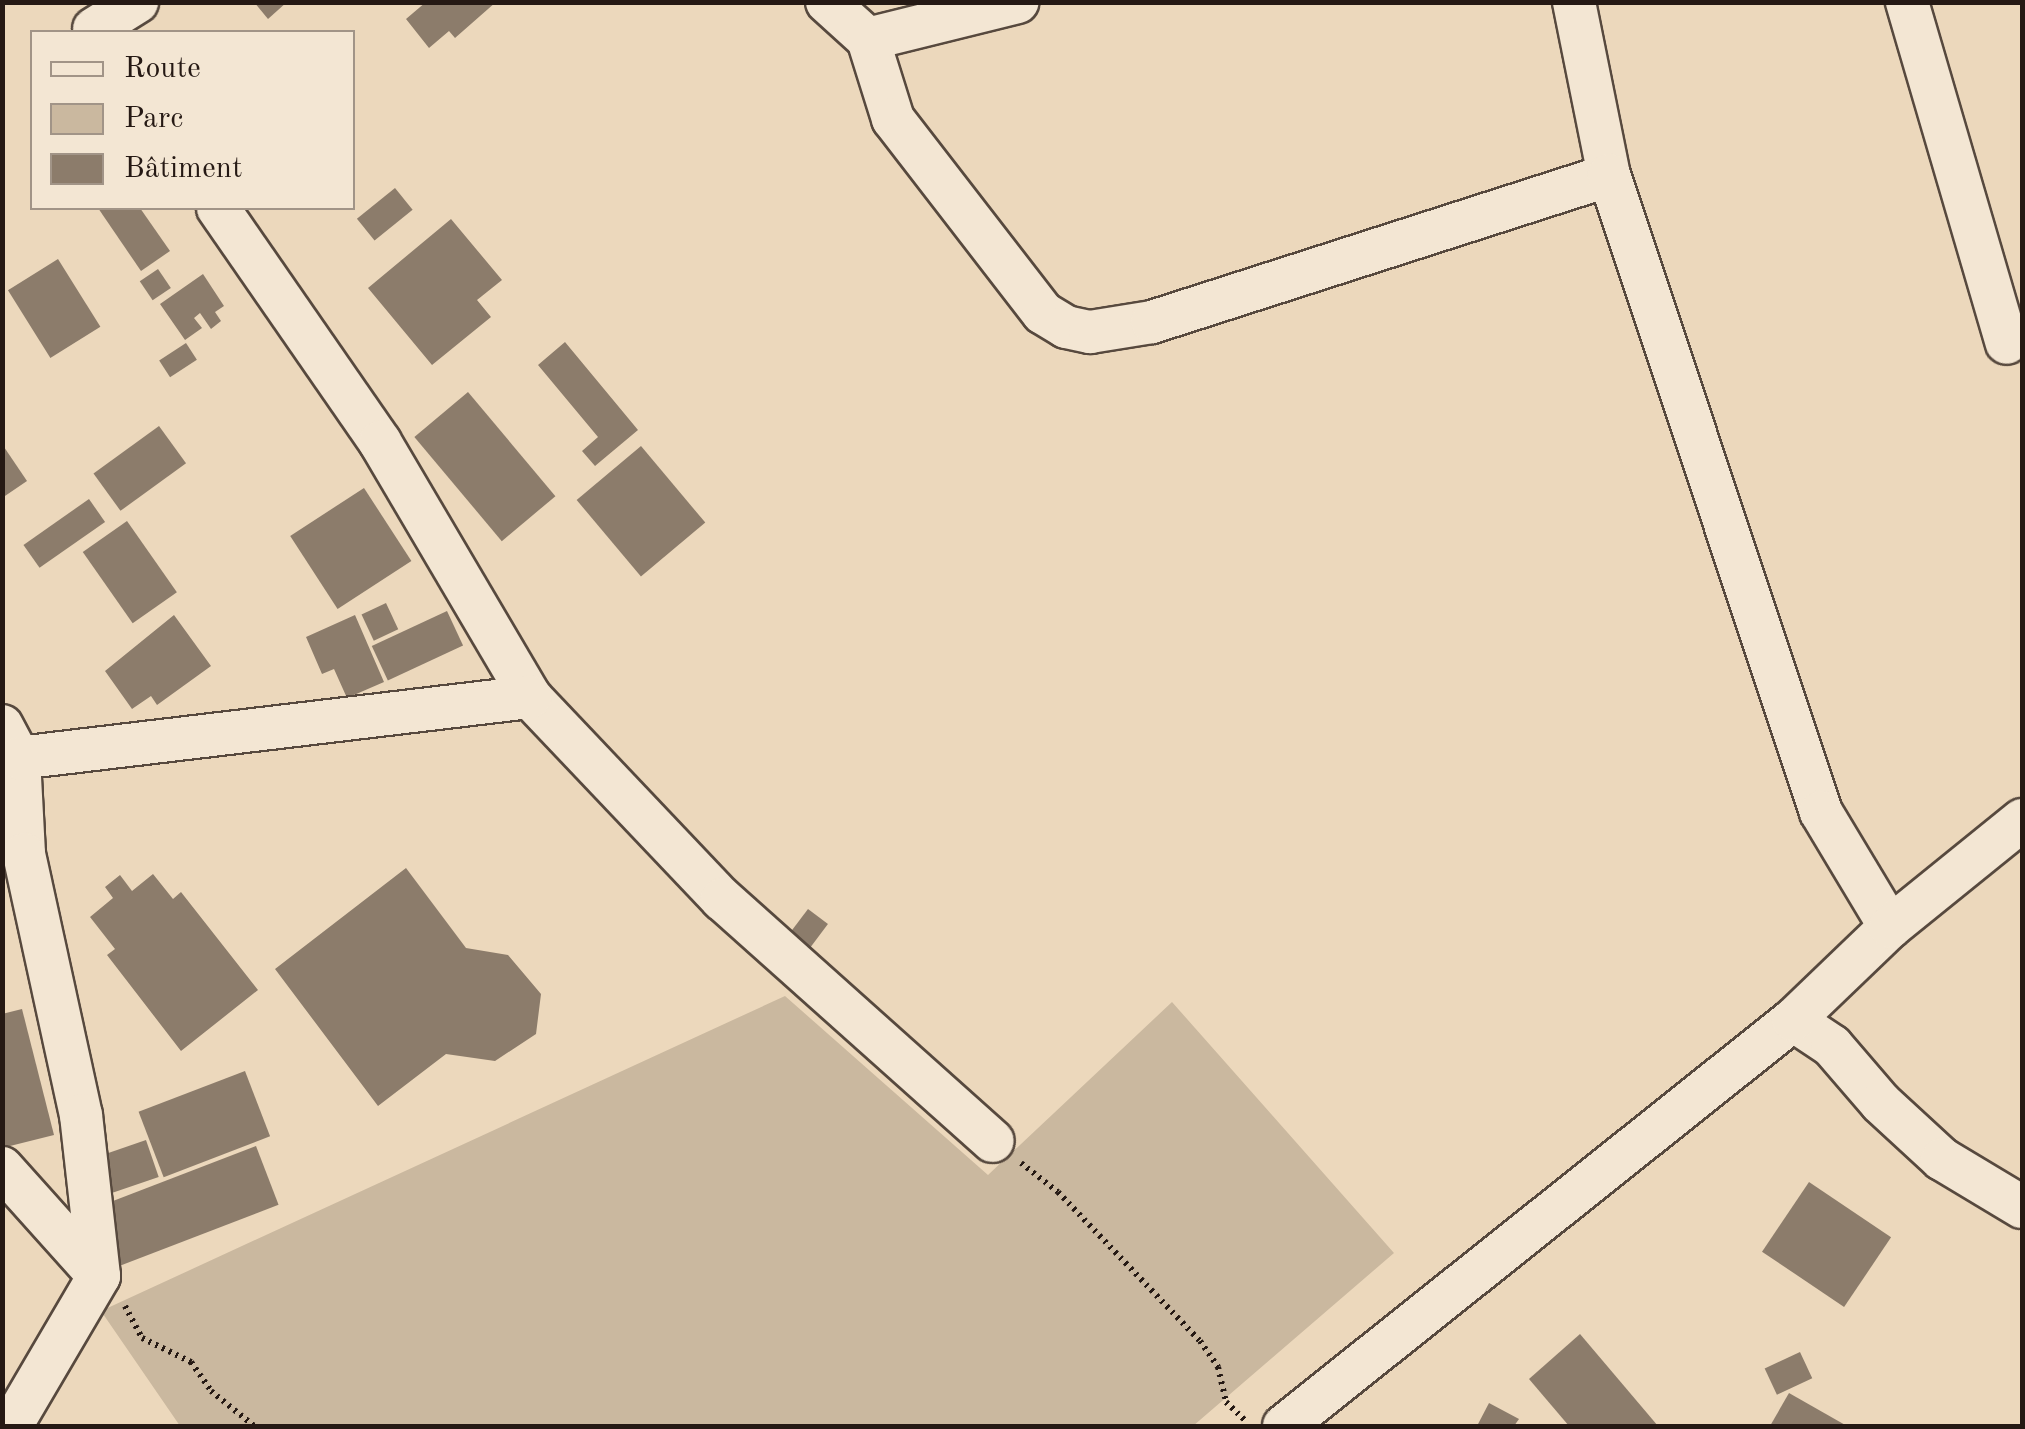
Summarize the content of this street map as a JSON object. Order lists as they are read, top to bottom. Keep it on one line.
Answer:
{"legend":["Route","Parc","Bâtiment"]}
